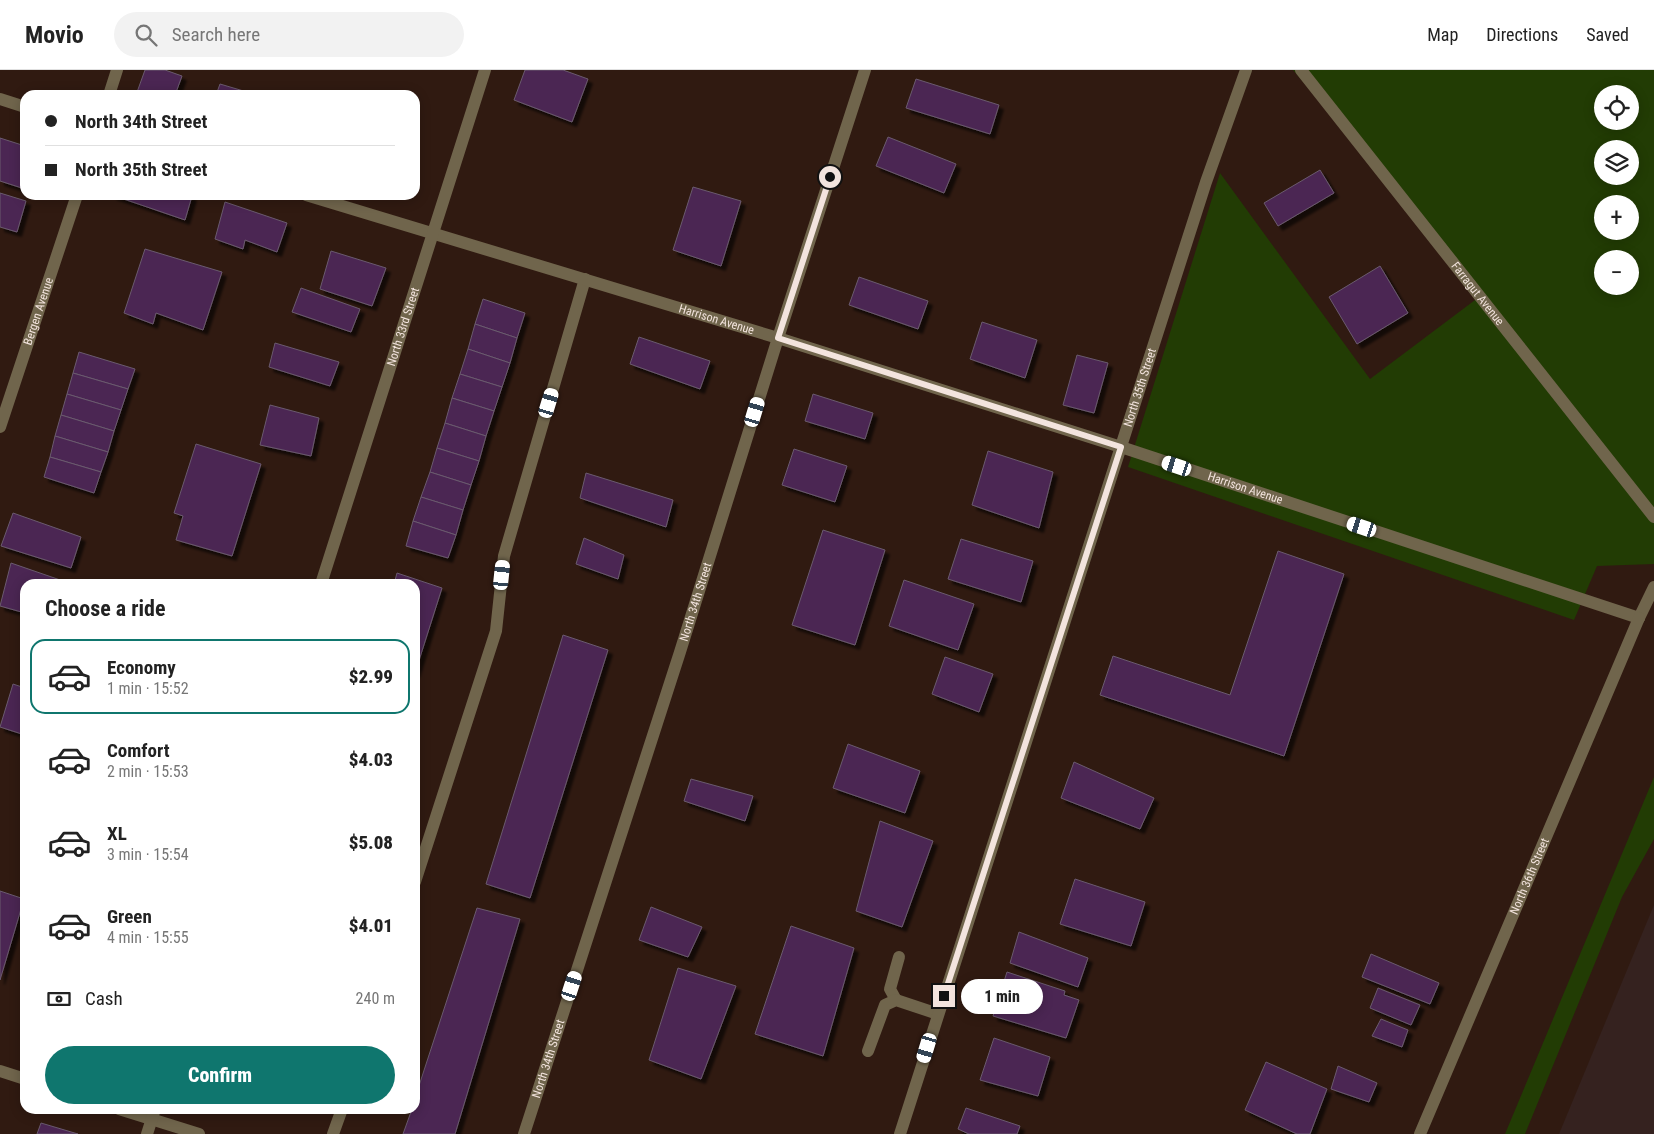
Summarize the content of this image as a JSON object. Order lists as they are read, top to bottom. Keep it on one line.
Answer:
{"streets":{"street":["Farragut Avenue","Bergen Avenue","Harrison Avenue","North 33rd Street","North 35th Street","North 34th Street","North 36th Street"]},"crossings":[["Harrison Avenue","North 33rd Street"],["Harrison Avenue","North 35th Street"],["Harrison Avenue","North 34th Street"],["Harrison Avenue","North 36th Street"]],"page":{"header":"Movio","search":"Search here","nav":["Map","Directions","Saved"],"map_buttons":["+","−"],"banner":["North 34th Street","North 35th Street"],"heading":"Choose a ride","list":[{"name":"Economy","note":"1 min · 15:52","value":"$2.99"},{"name":"Comfort","note":"2 min · 15:53","value":"$4.03"},{"name":"XL","note":"3 min · 15:54","value":"$5.08"},{"name":"Green","note":"4 min · 15:55","value":"$4.01"}],"pay":["Cash","240 m"],"bubble":"1 min","buttons":"Confirm"}}
